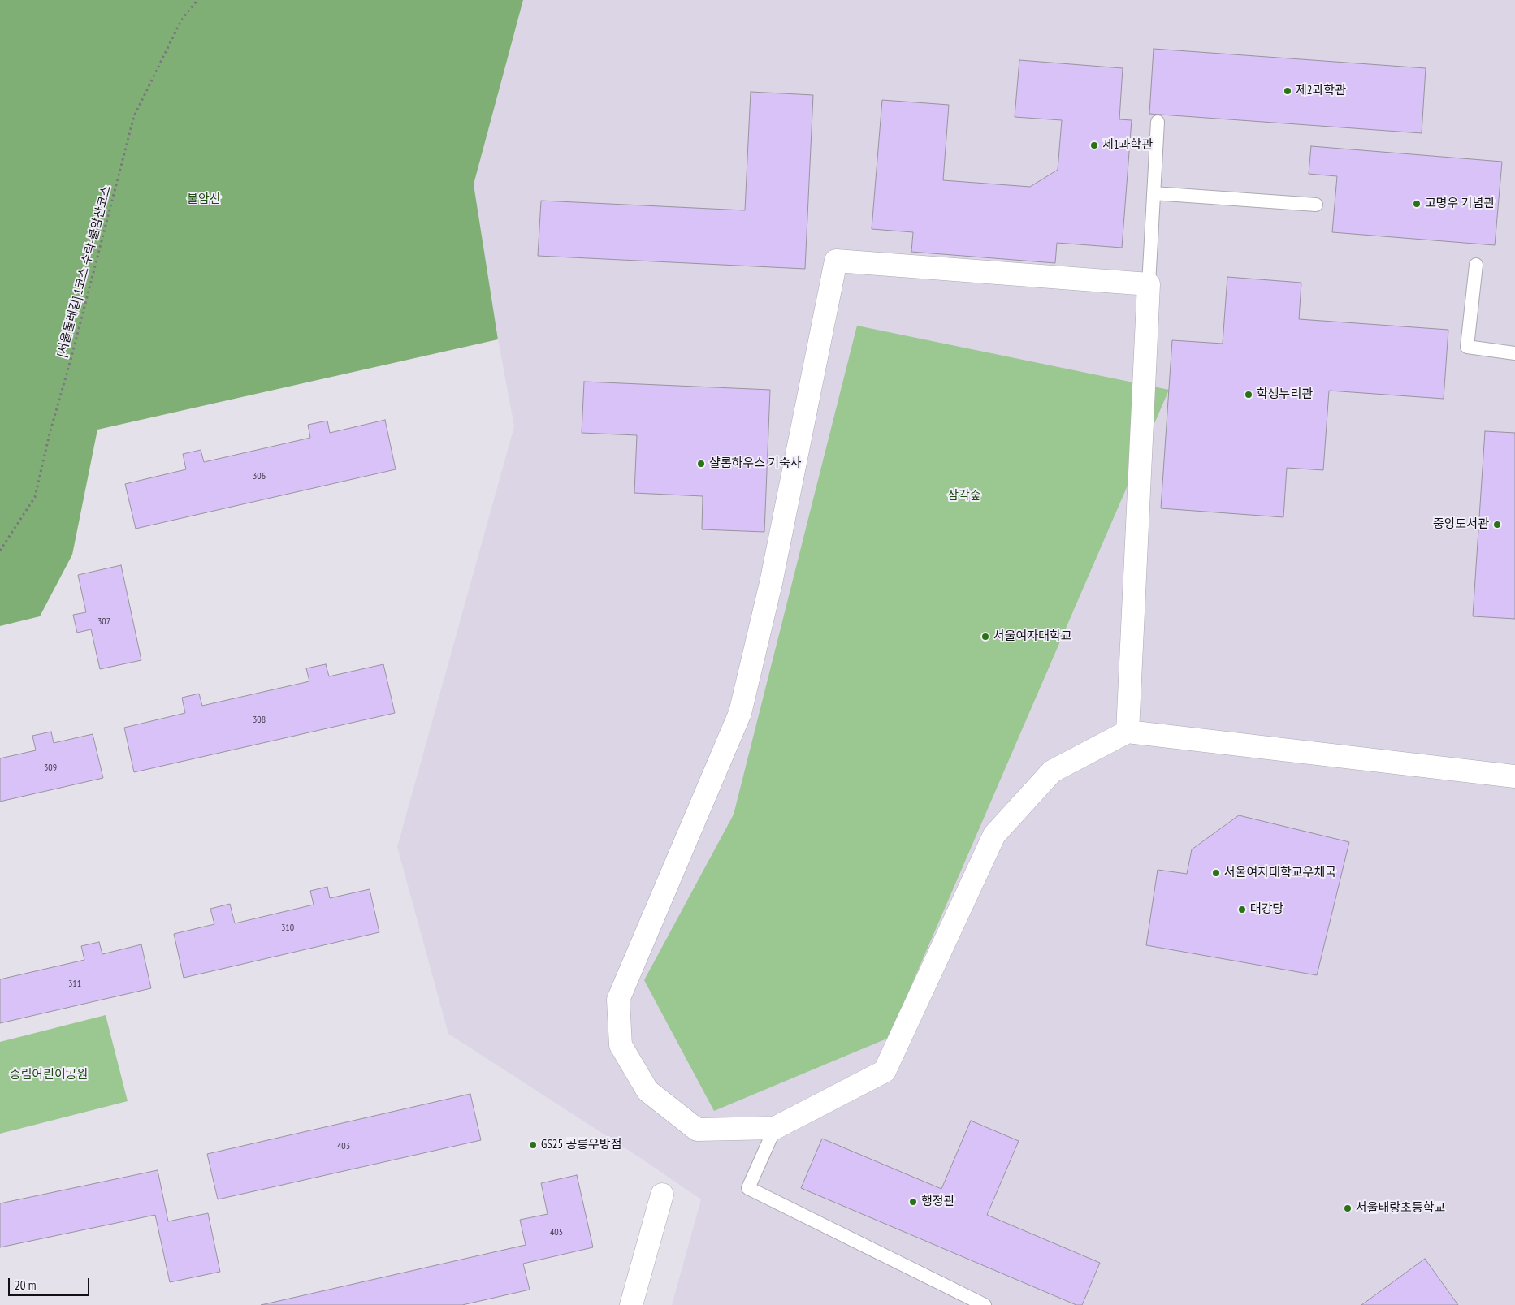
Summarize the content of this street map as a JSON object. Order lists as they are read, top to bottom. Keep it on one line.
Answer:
{"streets":{"path":["[서울둘레길] 1코스 수락-불암산코스"]},"parks":["불암산","삼각숲","송림어린이공원"],"places":["제2과학관","제1과학관","고명우 기념관","학생누리관","샬롬하우스 기숙사","중앙도서관","서울여자대학교","서울여자대학교우체국","대강당","GS25 공릉우방점","행정관","서울태랑초등학교"],"house_numbers":["306","307","308","309","310","311","403","405"],"scale_bar":"20 m"}
